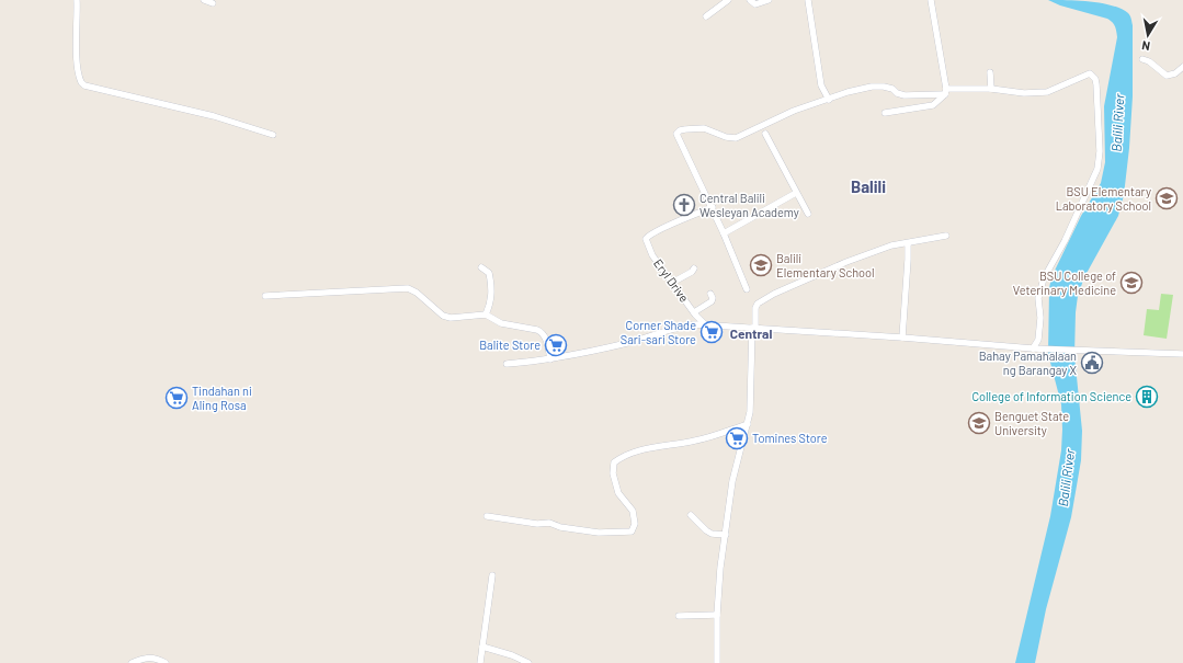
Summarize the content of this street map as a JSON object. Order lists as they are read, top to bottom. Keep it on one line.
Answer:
{"streets":{"street":["Eryl Drive"]},"districts":["Balili","Central"],"water":["Balili River"],"places":{"school or university":["BSU Elementary Laboratory School","Balili Elementary School","BSU College of Veterinary Medicine","Benguet State University"],"church":["Central Balili Wesleyan Academy"],"supermarket":["Corner Shade Sari-sari Store","Balite Store","Tindahan ni Aling Rosa","Tomines Store"],"public building":["Bahay Pamahalaan ng Barangay X"],"building":["College of Information Science"]},"north":"bottom"}
